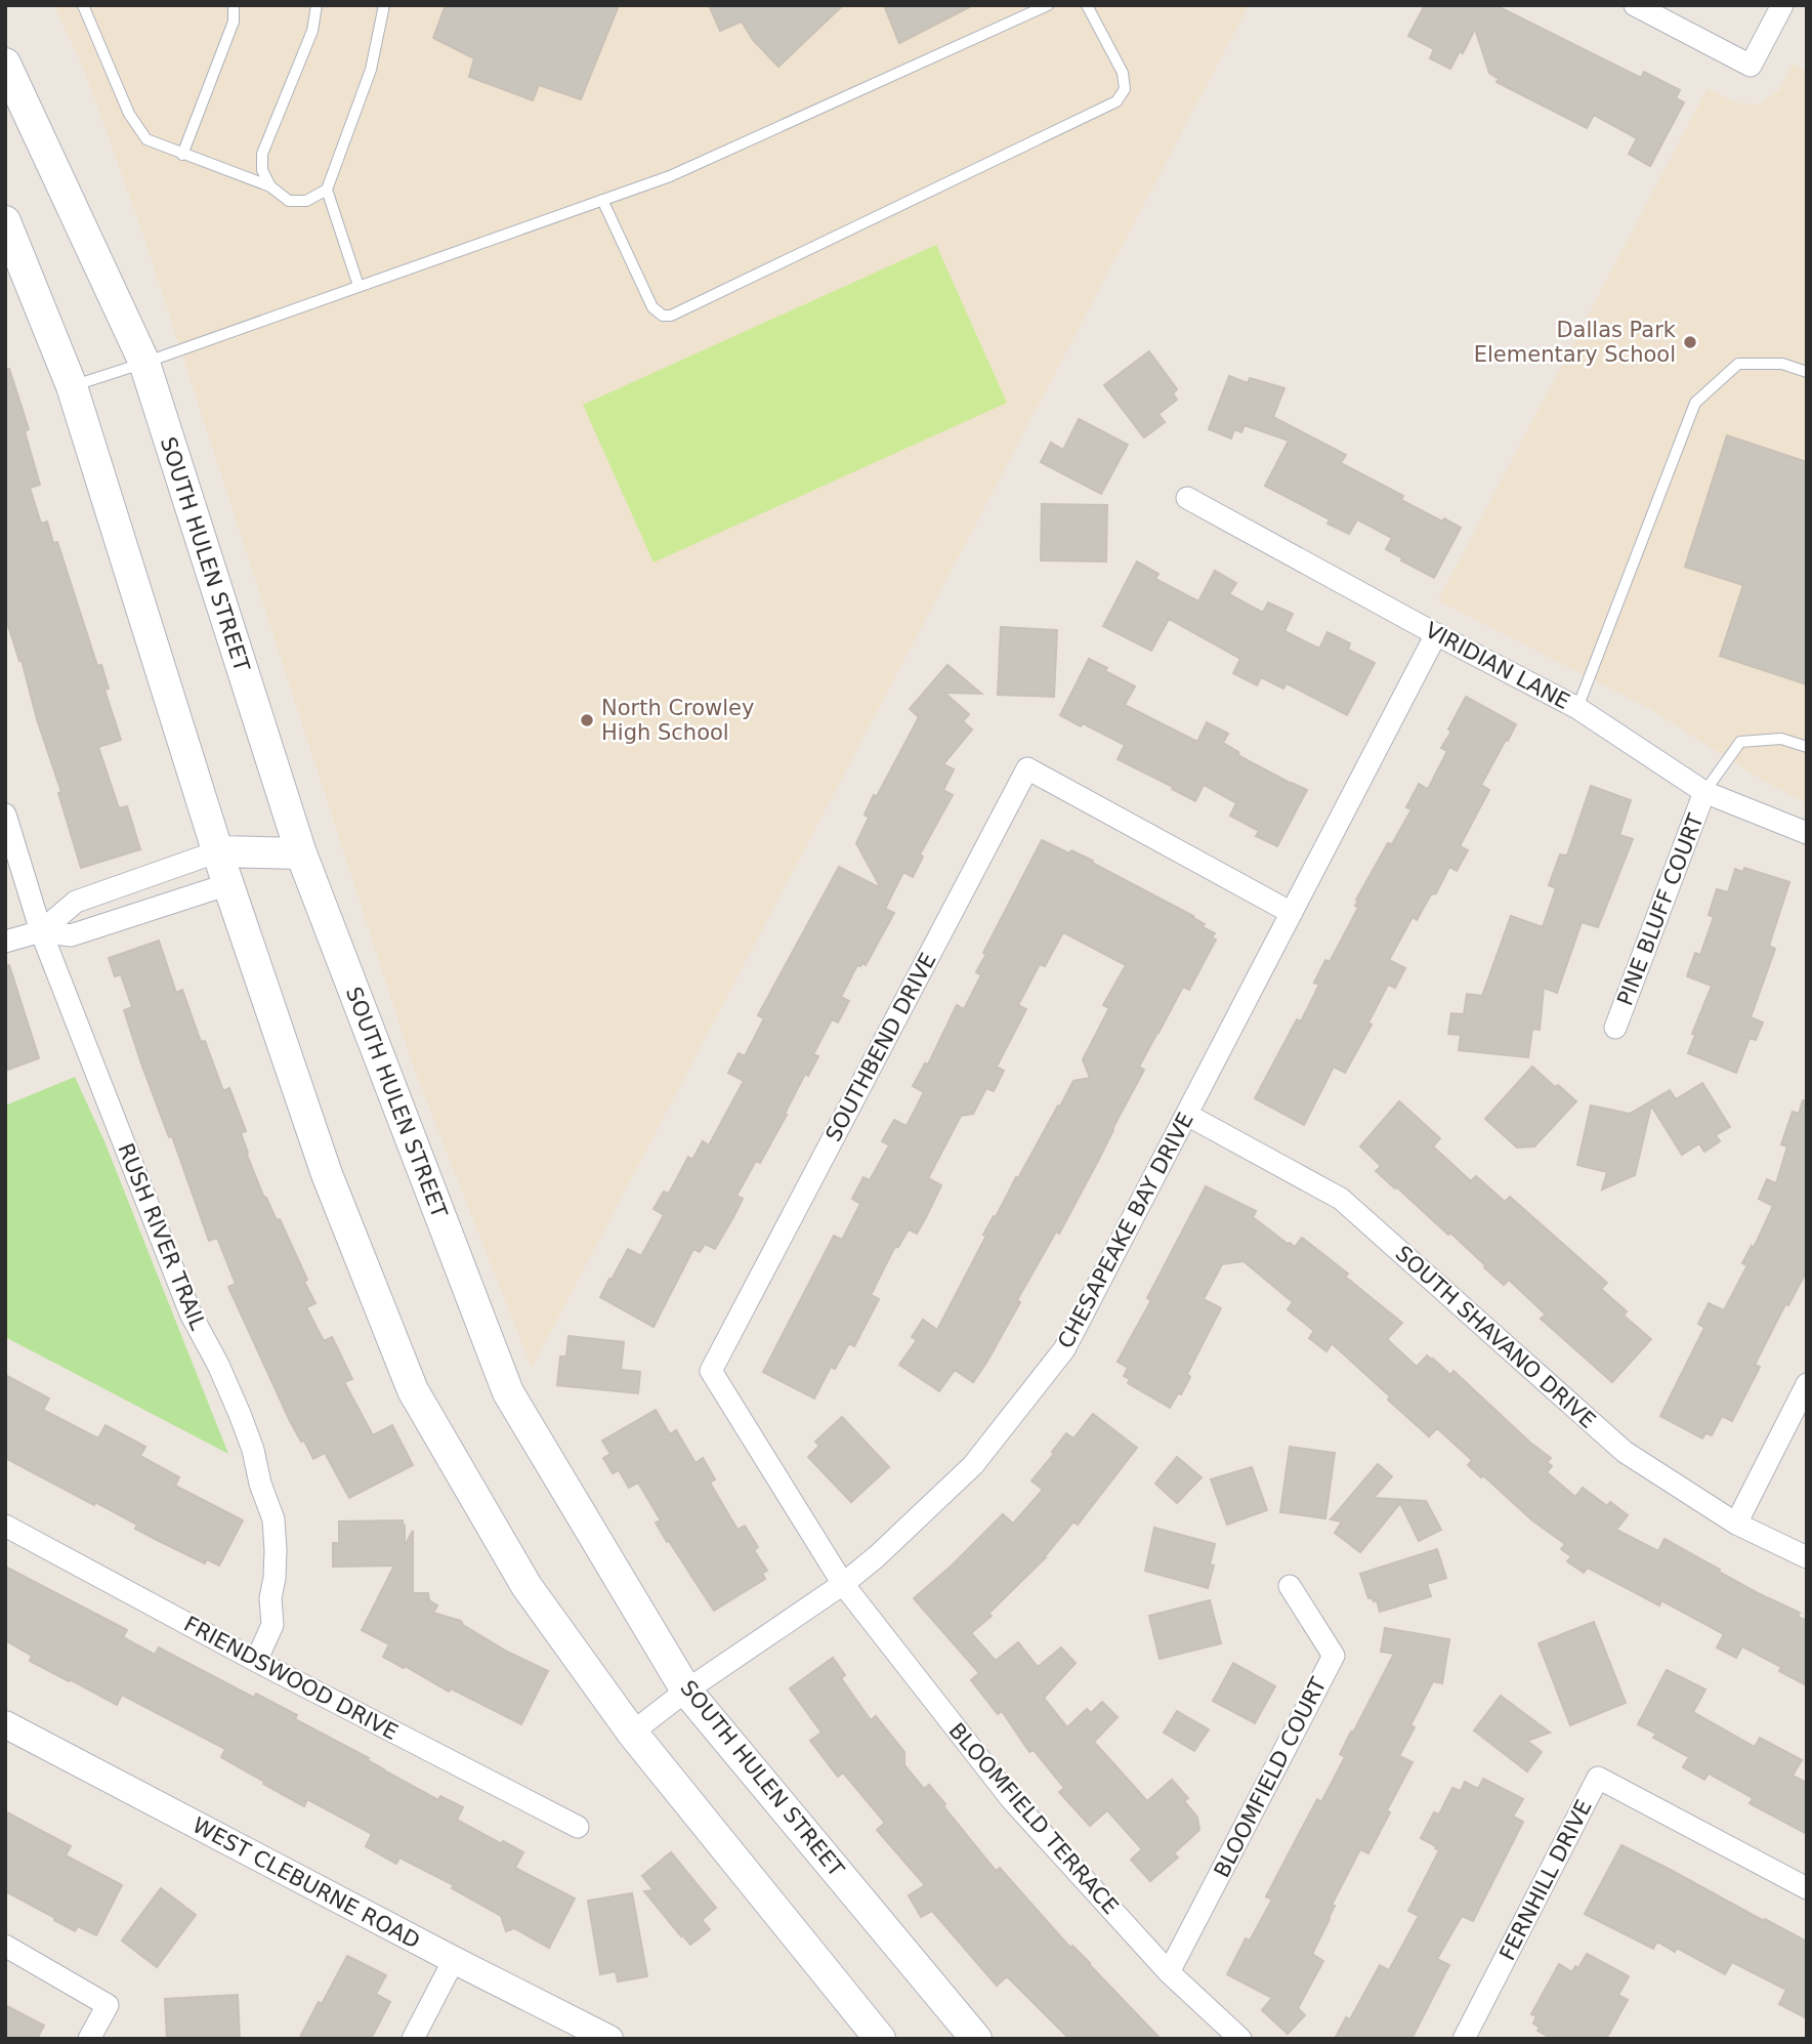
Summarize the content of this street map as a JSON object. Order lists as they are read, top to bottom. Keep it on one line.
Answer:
{"streets":{"main road":["SOUTH HULEN STREET"],"street":["VIRIDIAN LANE","PINE BLUFF COURT","SOUTHBEND DRIVE","CHESAPEAKE BAY DRIVE","RUSH RIVER TRAIL","SOUTH SHAVANO DRIVE","FRIENDSWOOD DRIVE","BLOOMFIELD COURT","BLOOMFIELD TERRACE","FERNHILL DRIVE","WEST CLEBURNE ROAD"]},"crossings":[["SOUTH HULEN STREET","CHESAPEAKE BAY DRIVE"],["VIRIDIAN LANE","PINE BLUFF COURT"],["VIRIDIAN LANE","CHESAPEAKE BAY DRIVE"],["SOUTHBEND DRIVE","CHESAPEAKE BAY DRIVE"],["SOUTHBEND DRIVE","BLOOMFIELD TERRACE"],["CHESAPEAKE BAY DRIVE","SOUTH SHAVANO DRIVE"],["CHESAPEAKE BAY DRIVE","BLOOMFIELD TERRACE"],["RUSH RIVER TRAIL","FRIENDSWOOD DRIVE"],["BLOOMFIELD COURT","BLOOMFIELD TERRACE"]],"places":["Dallas Park Elementary School","North Crowley High School"]}
